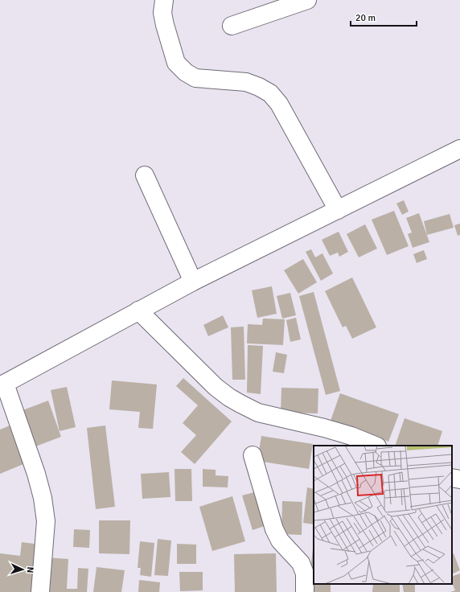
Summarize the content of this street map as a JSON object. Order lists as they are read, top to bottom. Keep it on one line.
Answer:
{"scale_bar":"20 m","north":"right"}
